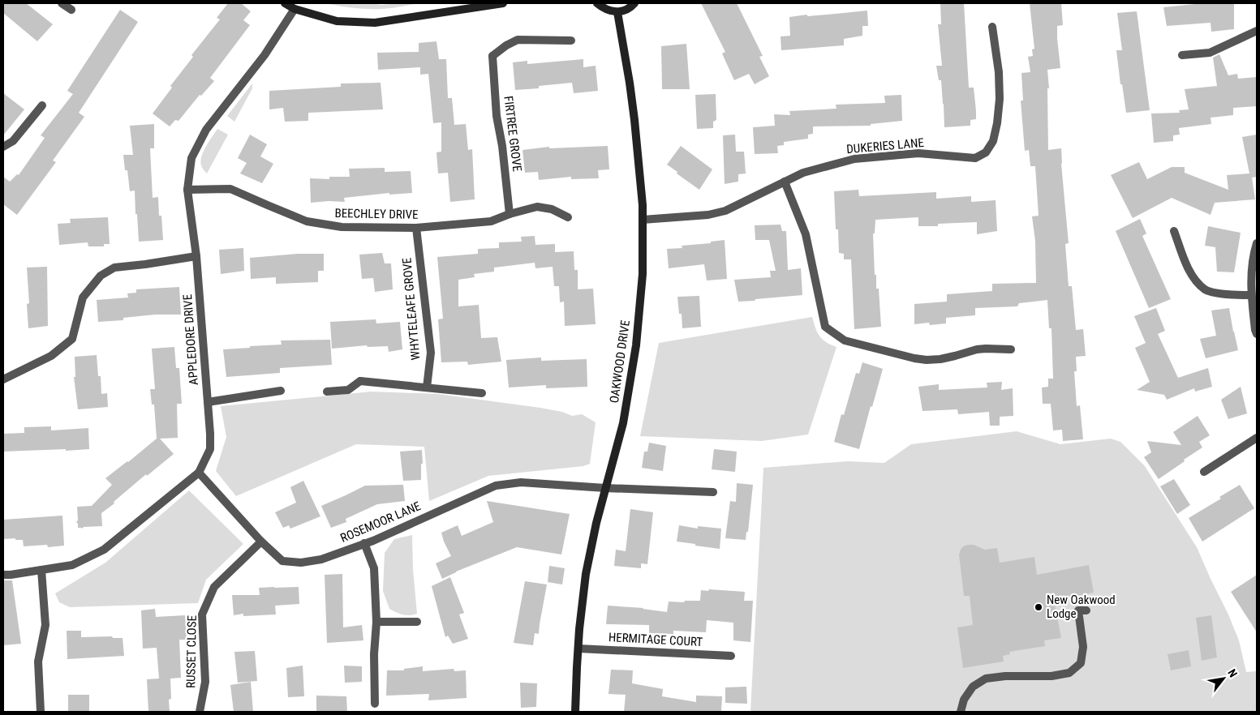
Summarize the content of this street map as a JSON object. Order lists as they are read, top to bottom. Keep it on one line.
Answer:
{"streets":{"street":["FIRTREE GROVE","DUKERIES LANE","BEECHLEY DRIVE","WHYTELEAFE GROVE","APPLEDORE DRIVE","OAKWOOD DRIVE","ROSEMOOR LANE","HERMITAGE COURT","RUSSET CLOSE"]},"crossings":[["FIRTREE GROVE","BEECHLEY DRIVE"],["DUKERIES LANE","OAKWOOD DRIVE"],["BEECHLEY DRIVE","WHYTELEAFE GROVE"],["BEECHLEY DRIVE","APPLEDORE DRIVE"],["APPLEDORE DRIVE","ROSEMOOR LANE"],["OAKWOOD DRIVE","ROSEMOOR LANE"],["OAKWOOD DRIVE","HERMITAGE COURT"],["ROSEMOOR LANE","RUSSET CLOSE"]],"places":["New Oakwood Lodge"],"north":"top right"}
